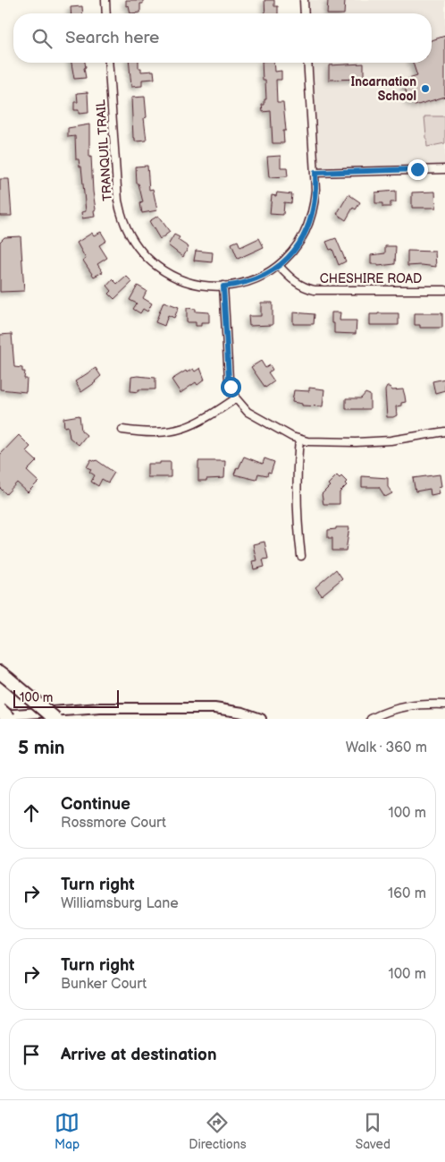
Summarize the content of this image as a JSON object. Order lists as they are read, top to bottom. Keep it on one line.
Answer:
{"streets":{"street":["TRANQUIL TRAIL","CHESHIRE ROAD"]},"crossings":[["TRANQUIL TRAIL","CHESHIRE ROAD"]],"places":["Incarnation School"],"scale_bar":"100 m","page":{"search":"Search here","scale":"100 m","heading":["5 min","Walk · 360 m"],"list":[["Continue","Rossmore Court","100 m"],["Turn right","Williamsburg Lane","160 m"],["Turn right","Bunker Court","100 m"],"Arrive at destination"],"nav":["Map","Directions","Saved"]}}
